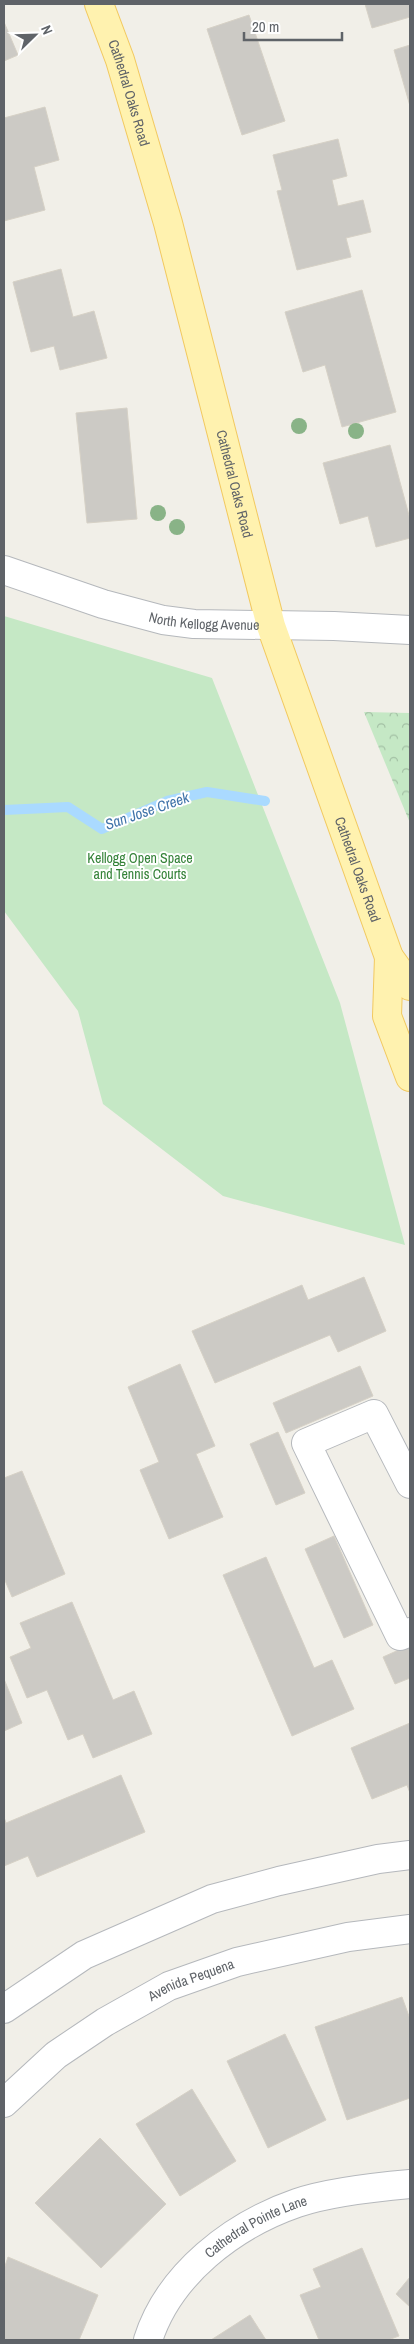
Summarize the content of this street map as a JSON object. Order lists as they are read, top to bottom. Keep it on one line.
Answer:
{"streets":{"main road":["Cathedral Oaks Road"],"street":["North Kellogg Avenue","Avenida Pequena","Cathedral Pointe Lane"]},"crossings":[["Cathedral Oaks Road","North Kellogg Avenue"]],"water":["San Jose Creek"],"parks":["Kellogg Open Space and Tennis Courts"],"scale_bar":"20 m","north":"top right"}
